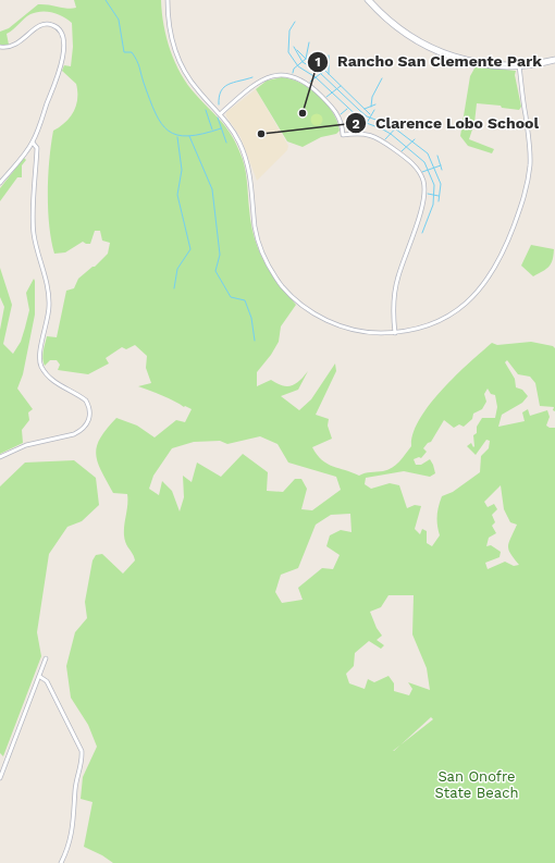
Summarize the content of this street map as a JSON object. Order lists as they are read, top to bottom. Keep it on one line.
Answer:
{"parks":["San Onofre State Beach"],"places":["Rancho San Clemente Park","Clarence Lobo School"]}
